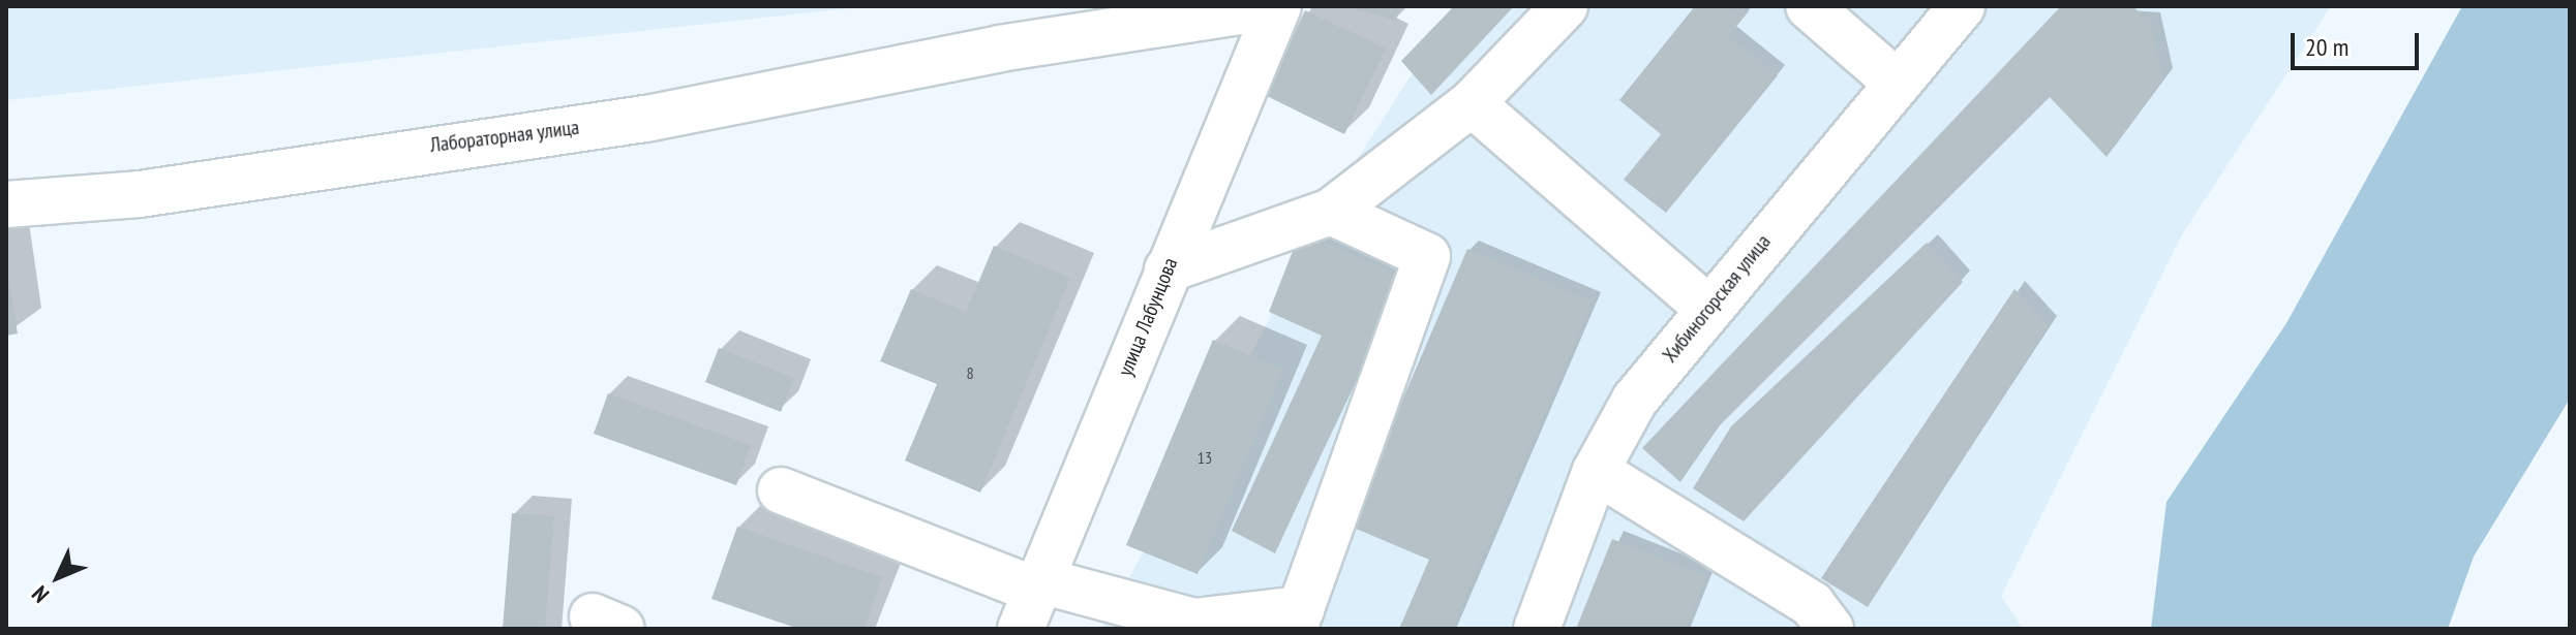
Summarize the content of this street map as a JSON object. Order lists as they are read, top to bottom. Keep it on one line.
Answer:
{"streets":{"street":["Лабораторная улица","Хибиногорская улица","улица Лабунцова"]},"crossings":[["Лабораторная улица","улица Лабунцова"]],"house_numbers":["8","13"],"scale_bar":"20 m","north":"bottom left"}
